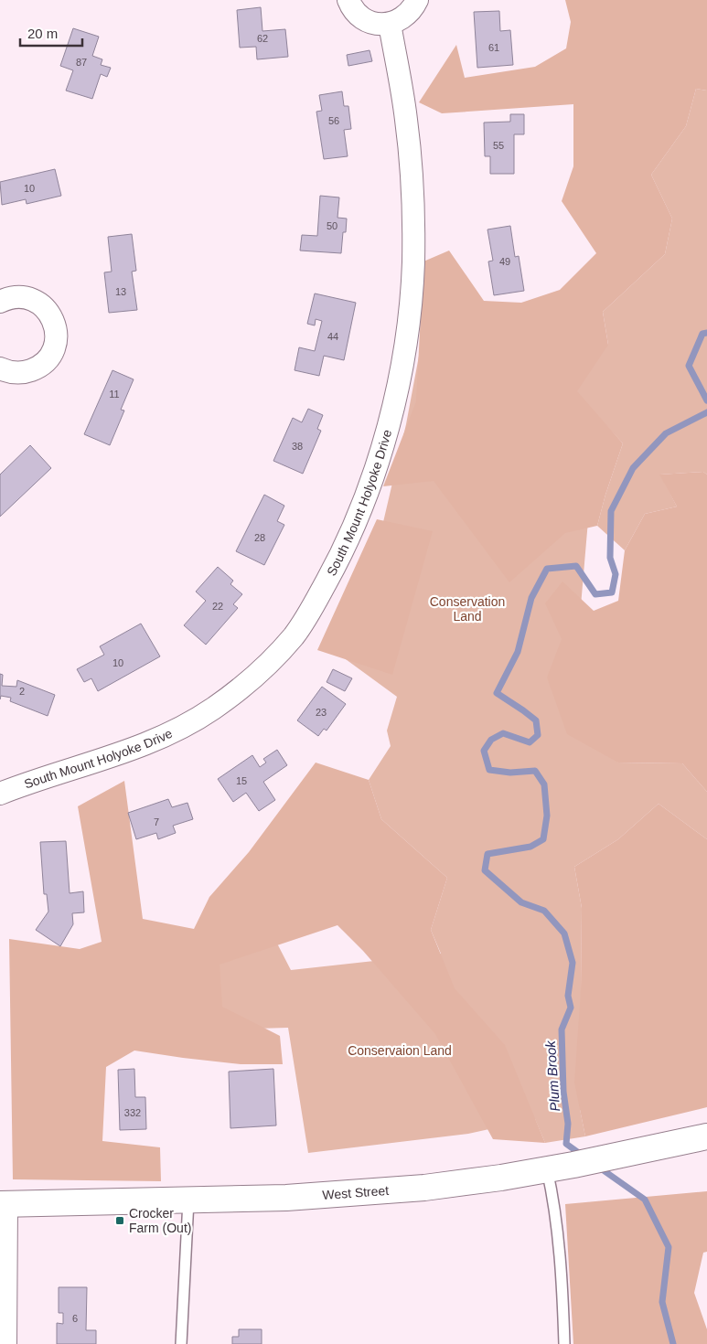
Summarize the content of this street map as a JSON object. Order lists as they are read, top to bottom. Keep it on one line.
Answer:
{"streets":{"main road":["West Street"],"street":["South Mount Holyoke Drive"]},"water":["Plum Brook"],"parks":["Conservation Land","Conservaion Land"],"places":{"transit":["Crocker Farm (Out)"]},"house_numbers":["62","61","87","56","55","10","50","49","13","44","11","38","28","22","10","2","23","15","7","332","6"],"scale_bar":"20 m"}
